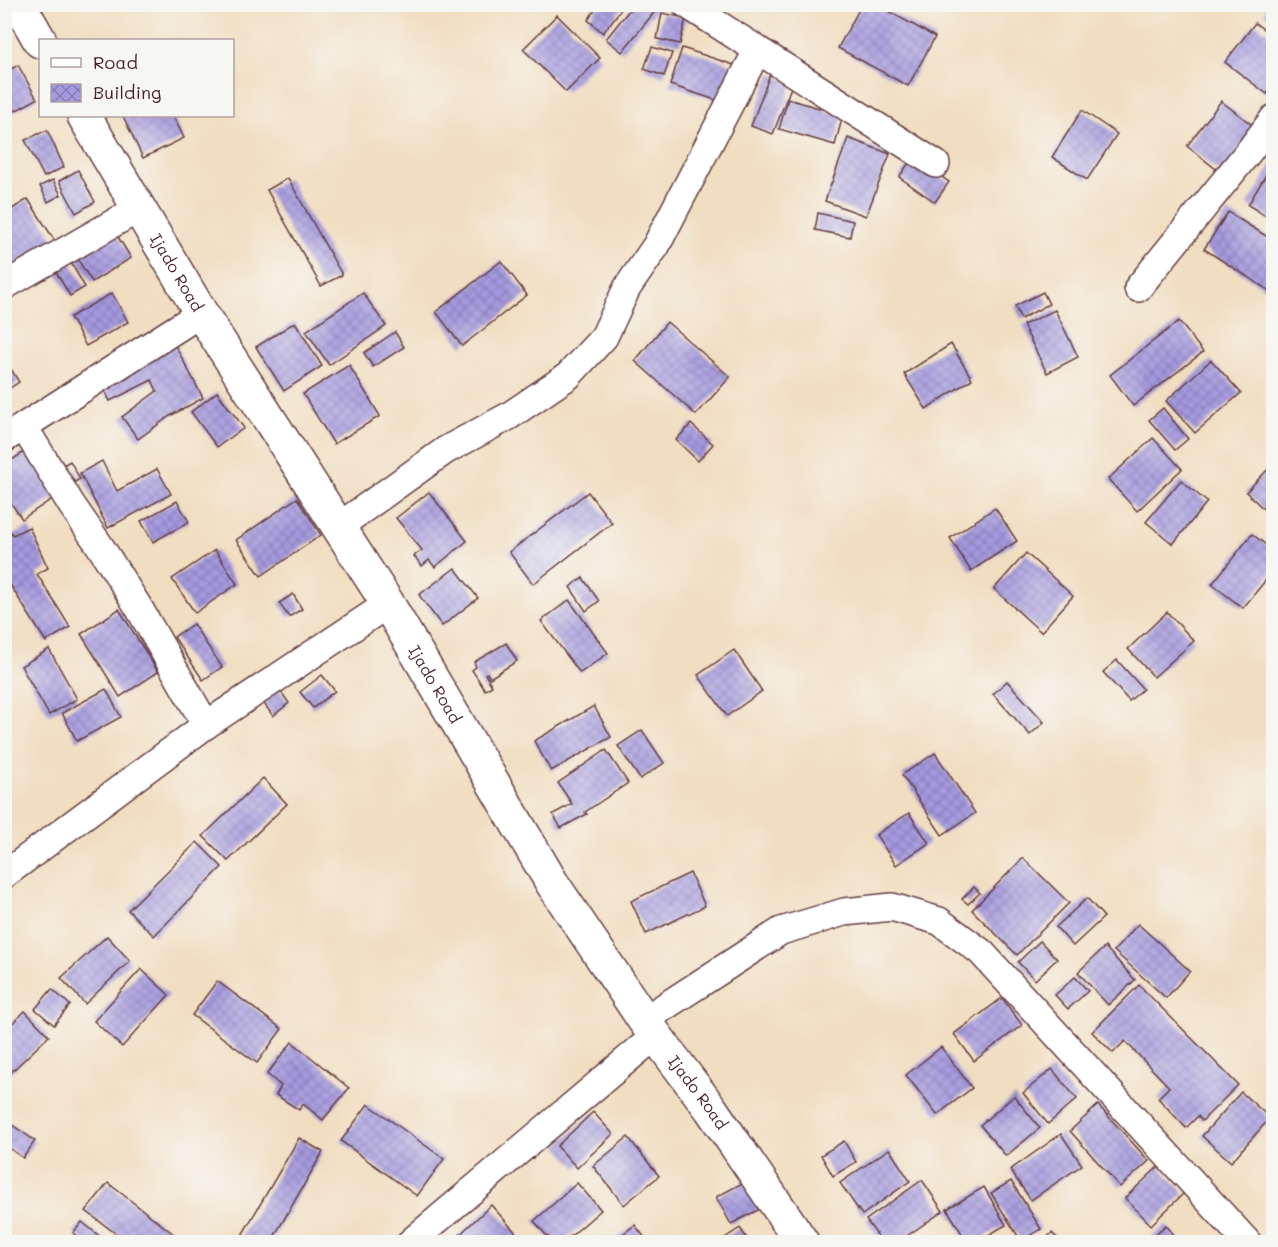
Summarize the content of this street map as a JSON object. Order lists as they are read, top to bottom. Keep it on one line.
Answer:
{"streets":{"street":["Ijado Road"]},"legend":["Road","Building"]}
